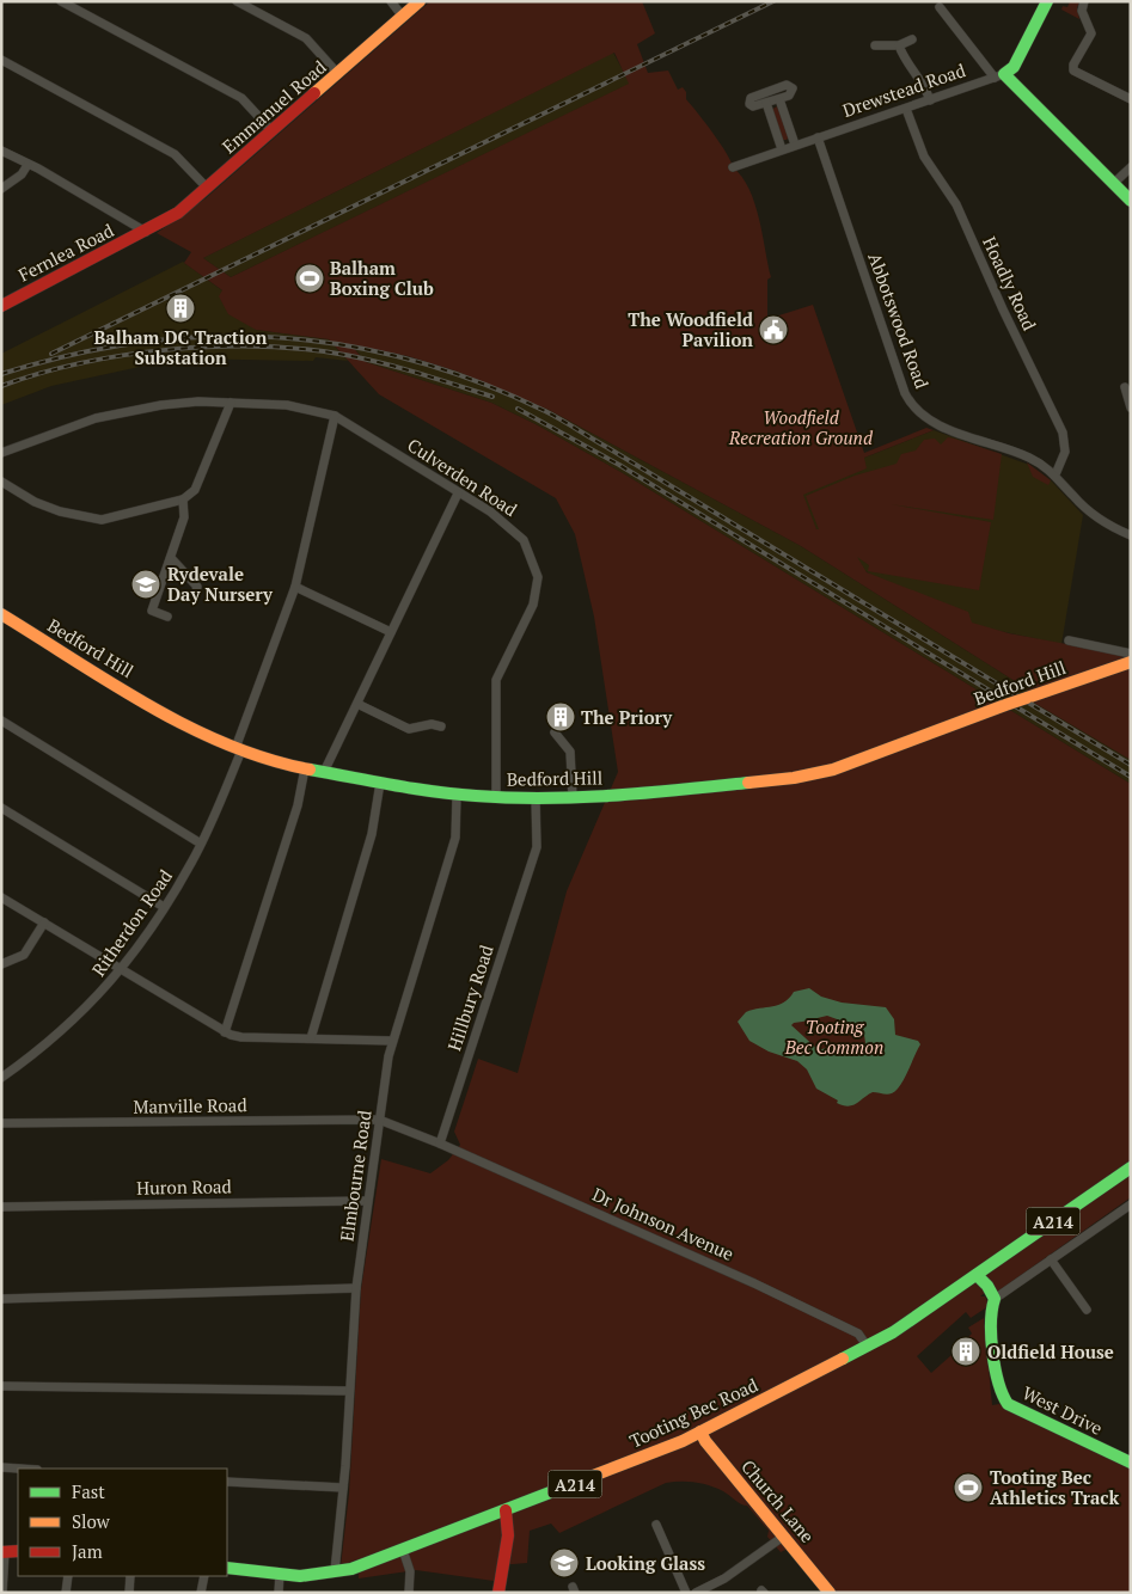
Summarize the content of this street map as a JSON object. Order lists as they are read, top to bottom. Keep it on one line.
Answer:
{"streets":{"main road":["Emmanuel Road","Fernlea Road","Bedford Hill","A214","West Drive","Tooting Bec Road","Church Lane"],"street":["Drewstead Road","Hoadly Road","Abbotswood Road","Culverden Road","Ritherdon Road","Hillbury Road","Manville Road","Elmbourne Road","Huron Road","Dr Johnson Avenue"]},"crossings":[["Drewstead Road","Hoadly Road"],["Drewstead Road","Abbotswood Road"],["Emmanuel Road","Fernlea Road"],["Hoadly Road","Abbotswood Road"],["Culverden Road","Bedford Hill"],["Culverden Road","Ritherdon Road"],["Bedford Hill","Ritherdon Road"],["Bedford Hill","Hillbury Road"],["Bedford Hill","Elmbourne Road"],["Hillbury Road","Dr Johnson Avenue"],["Manville Road","Elmbourne Road"],["Elmbourne Road","Huron Road"],["Elmbourne Road","Tooting Bec Road"],["Dr Johnson Avenue","Tooting Bec Road"],["Tooting Bec Road","Church Lane"]],"parks":["Woodfield Recreation Ground","Tooting Bec Common"],"places":{"sports":["Balham Boxing Club","Tooting Bec Athletics Track"],"building":["Balham DC Traction Substation","The Priory","Oldfield House"],"public building":["The Woodfield Pavilion"],"school or university":["Rydevale Day Nursery","Looking Glass"]},"legend":["Fast","Slow","Jam"]}
